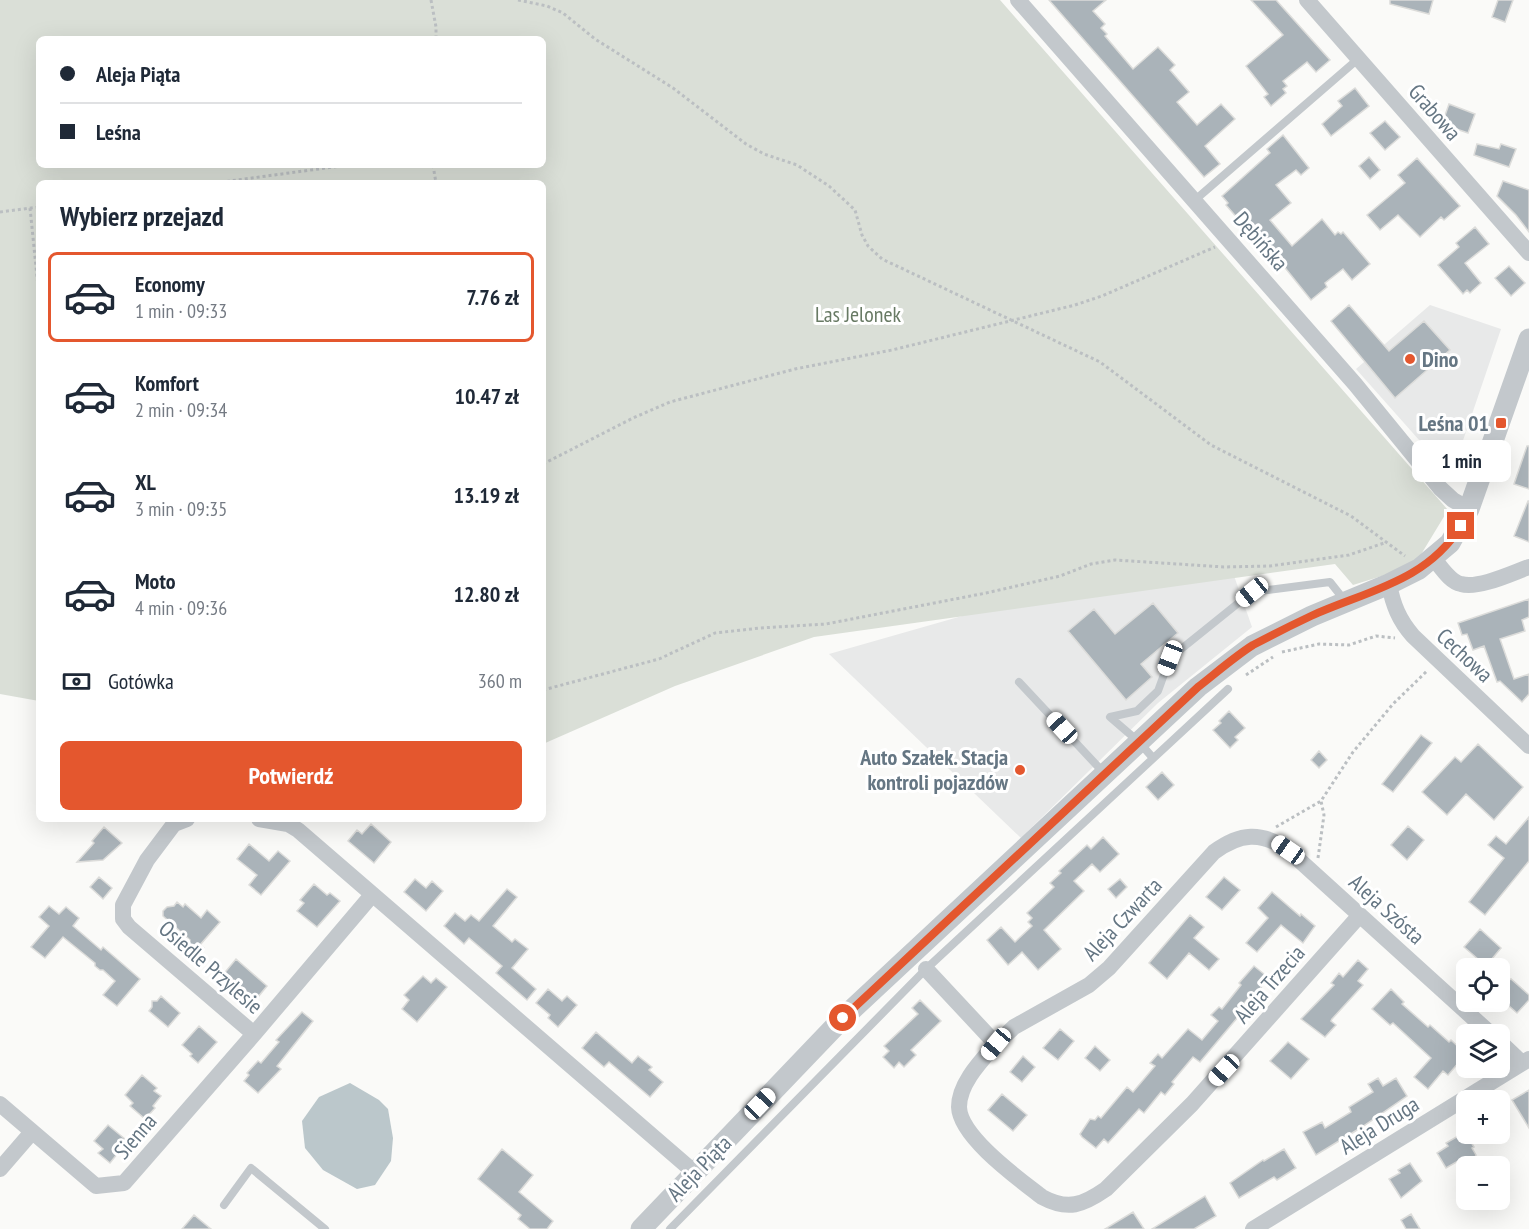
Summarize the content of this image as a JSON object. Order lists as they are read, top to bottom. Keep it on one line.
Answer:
{"streets":{"street":["Grabowa","Dębińska","Cechowa","Aleja Szósta","Aleja Czwarta","Osiedle Przylesie","Aleja Trzecia","Aleja Druga","Sienna","Aleja Piąta"]},"crossings":[["Cechowa","Aleja Piąta"],["Aleja Szósta","Aleja Czwarta"],["Aleja Szósta","Aleja Trzecia"],["Aleja Czwarta","Aleja Trzecia"],["Osiedle Przylesie","Sienna"]],"parks":["Las Jelonek"],"places":{"other":["Dino","Auto Szałek. Stacja kontroli pojazdów"],"transit":["Leśna 01"]},"page":{"banner":["Aleja Piąta","Leśna"],"heading":"Wybierz przejazd","list":[{"name":"Economy","note":"1 min · 09:33","value":"7.76 zł"},{"name":"Komfort","note":"2 min · 09:34","value":"10.47 zł"},{"name":"XL","note":"3 min · 09:35","value":"13.19 zł"},{"name":"Moto","note":"4 min · 09:36","value":"12.80 zł"}],"bubble":"1 min","pay":["Gotówka","360 m"],"buttons":"Potwierdź","map_buttons":["+","−"]}}
